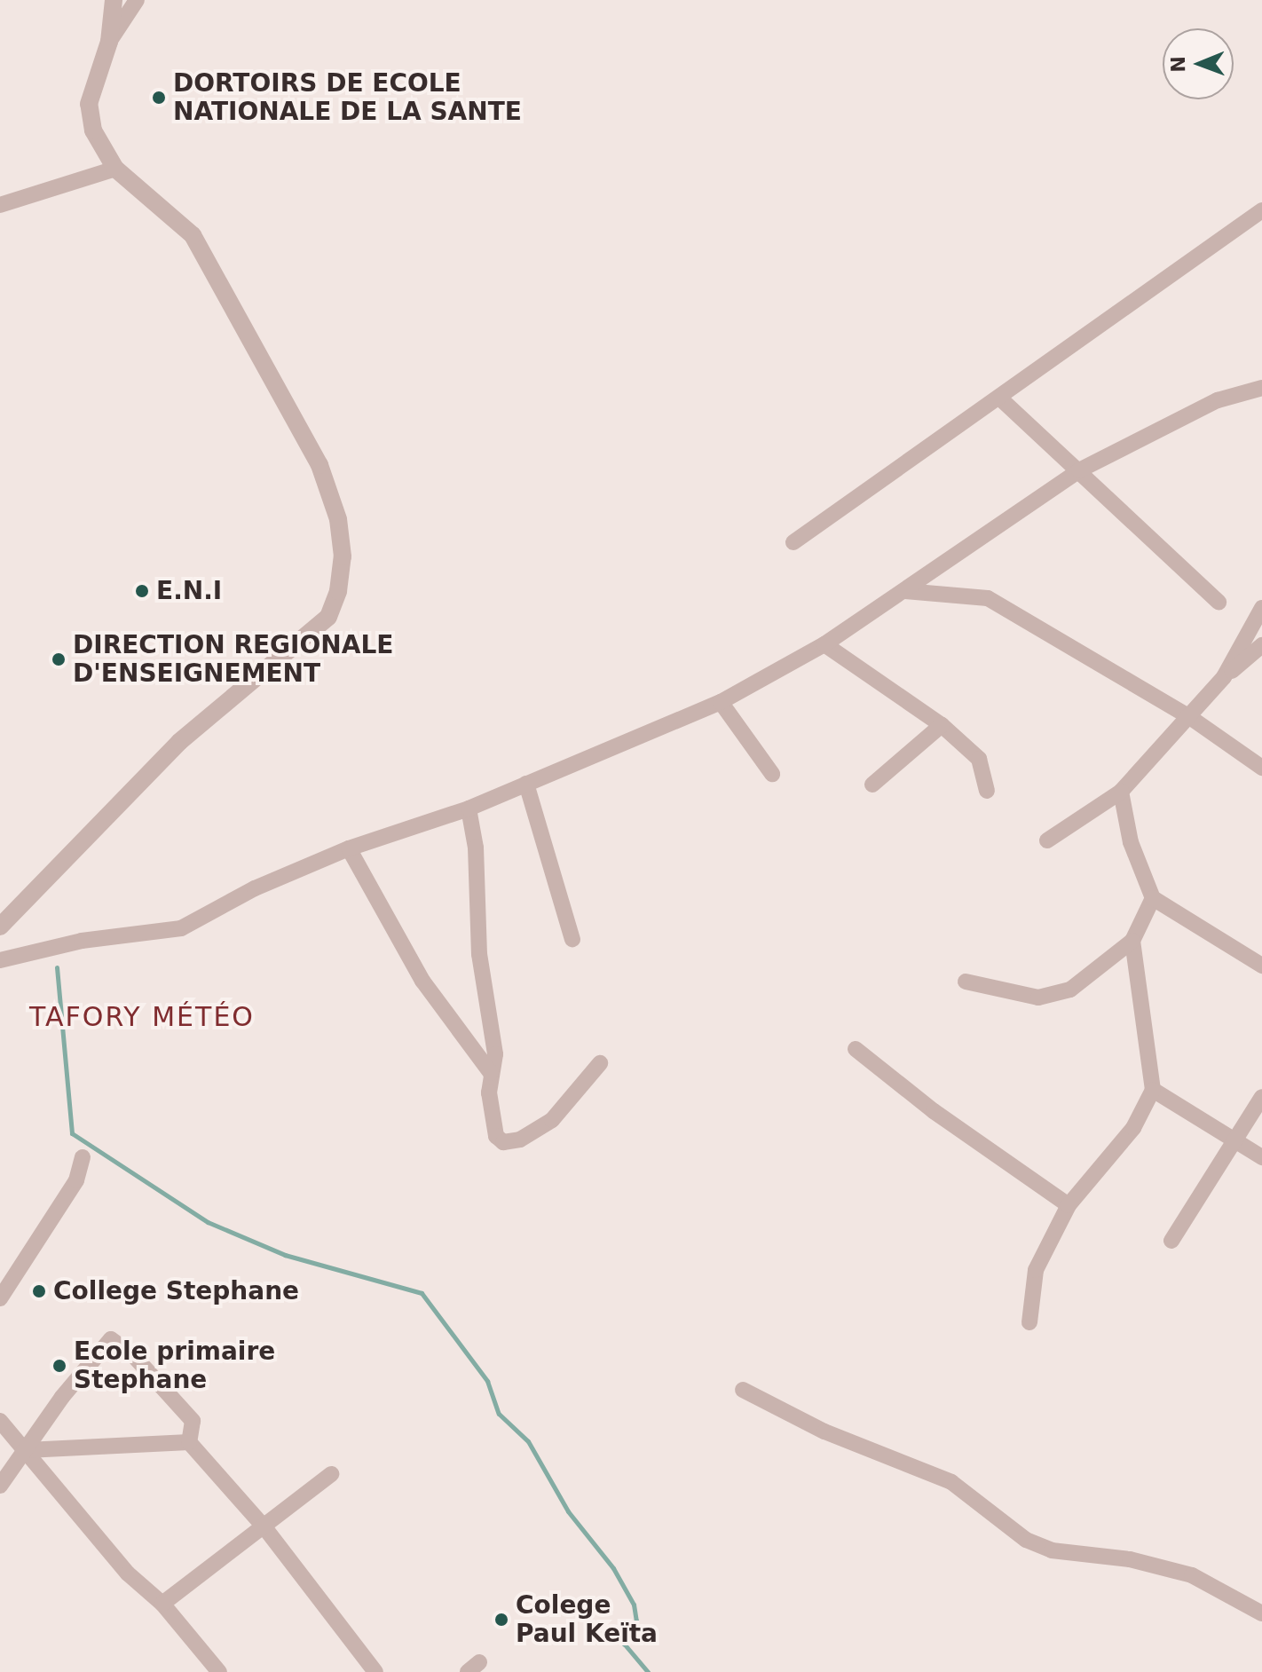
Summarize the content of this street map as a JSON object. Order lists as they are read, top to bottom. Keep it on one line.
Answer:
{"districts":["TAFORY MÉTÉO"],"places":["DORTOIRS DE ECOLE NATIONALE DE LA SANTE","E.N.I","DIRECTION REGIONALE D'ENSEIGNEMENT","College Stephane","Ecole primaire Stephane","Colege Paul Keïta"],"north":"left"}
